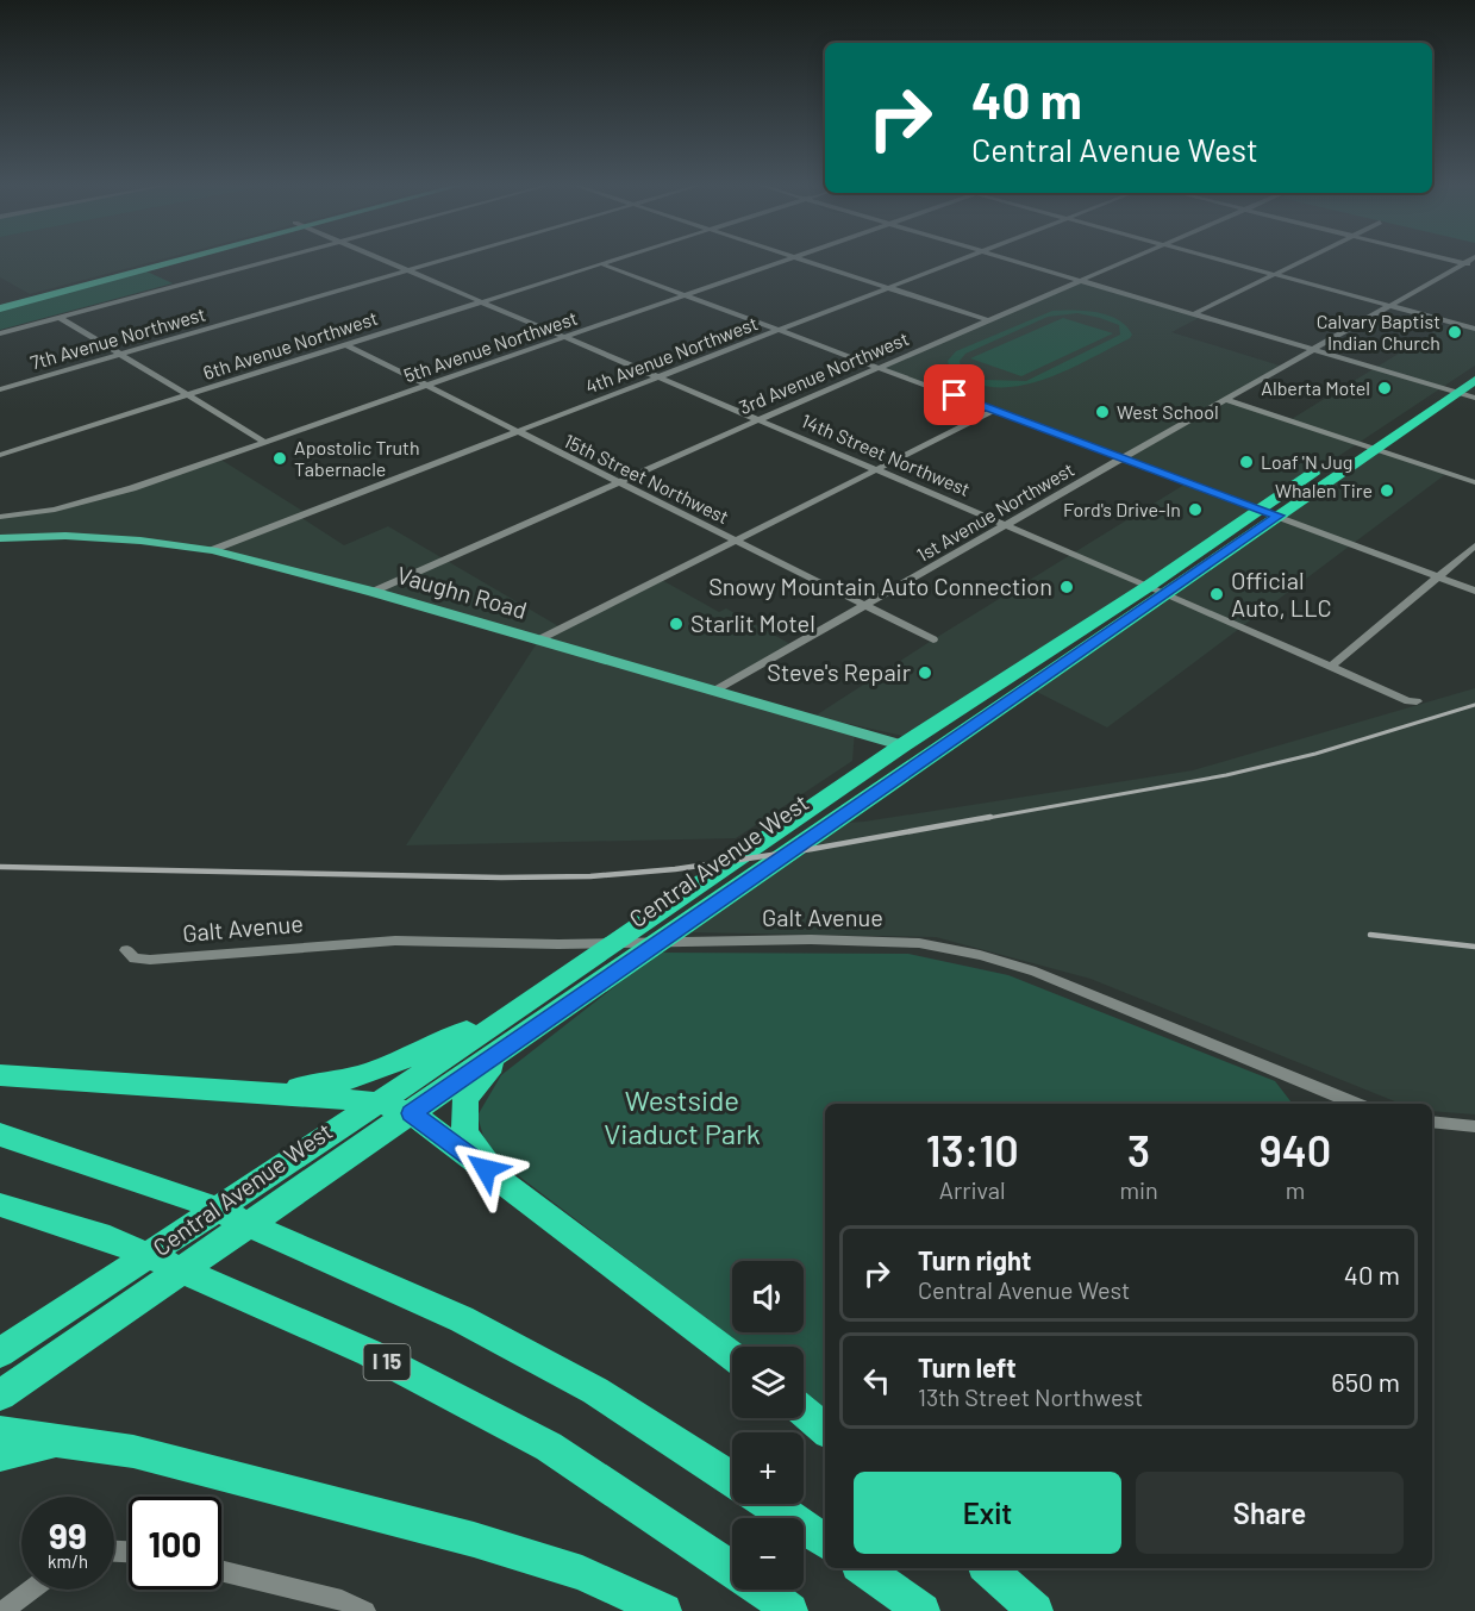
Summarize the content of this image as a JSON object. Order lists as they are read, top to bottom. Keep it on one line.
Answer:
{"streets":{"highway":["Central Avenue West","I 15"],"main road":["Vaughn Road"],"street":["7th Avenue Northwest","6th Avenue Northwest","5th Avenue Northwest","4th Avenue Northwest","3rd Avenue Northwest","14th Street Northwest","15th Street Northwest","1st Avenue Northwest","Galt Avenue"]},"crossings":[["7th Avenue Northwest","14th Street Northwest"],["6th Avenue Northwest","14th Street Northwest"],["6th Avenue Northwest","15th Street Northwest"],["5th Avenue Northwest","14th Street Northwest"],["5th Avenue Northwest","15th Street Northwest"],["4th Avenue Northwest","14th Street Northwest"],["4th Avenue Northwest","15th Street Northwest"],["4th Avenue Northwest","Vaughn Road"],["3rd Avenue Northwest","14th Street Northwest"],["3rd Avenue Northwest","15th Street Northwest"],["3rd Avenue Northwest","Vaughn Road"],["14th Street Northwest","1st Avenue Northwest"],["14th Street Northwest","Central Avenue West"],["15th Street Northwest","1st Avenue Northwest"],["1st Avenue Northwest","Vaughn Road"],["Vaughn Road","Central Avenue West"]],"parks":["Westside Viaduct Park"],"places":["Calvary Baptist Indian Church","Alberta Motel","West School","Apostolic Truth Tabernacle","Loaf 'N Jug","Whalen Tire","Ford's Drive-In","Snowy Mountain Auto Connection","Official Auto, LLC","Starlit Motel","Steve's Repair"],"page":{"turn":["40 m","Central Avenue West"],"eta":["13:10","Arrival","3","min","940","m"],"list":[{"name":"Turn right","note":"Central Avenue West","value":"40 m"},{"name":"Turn left","note":"13th Street Northwest","value":"650 m"}],"map_buttons":["+","−"],"buttons":["Exit","Share"],"speed":"99 km/h","limit":"100"}}
